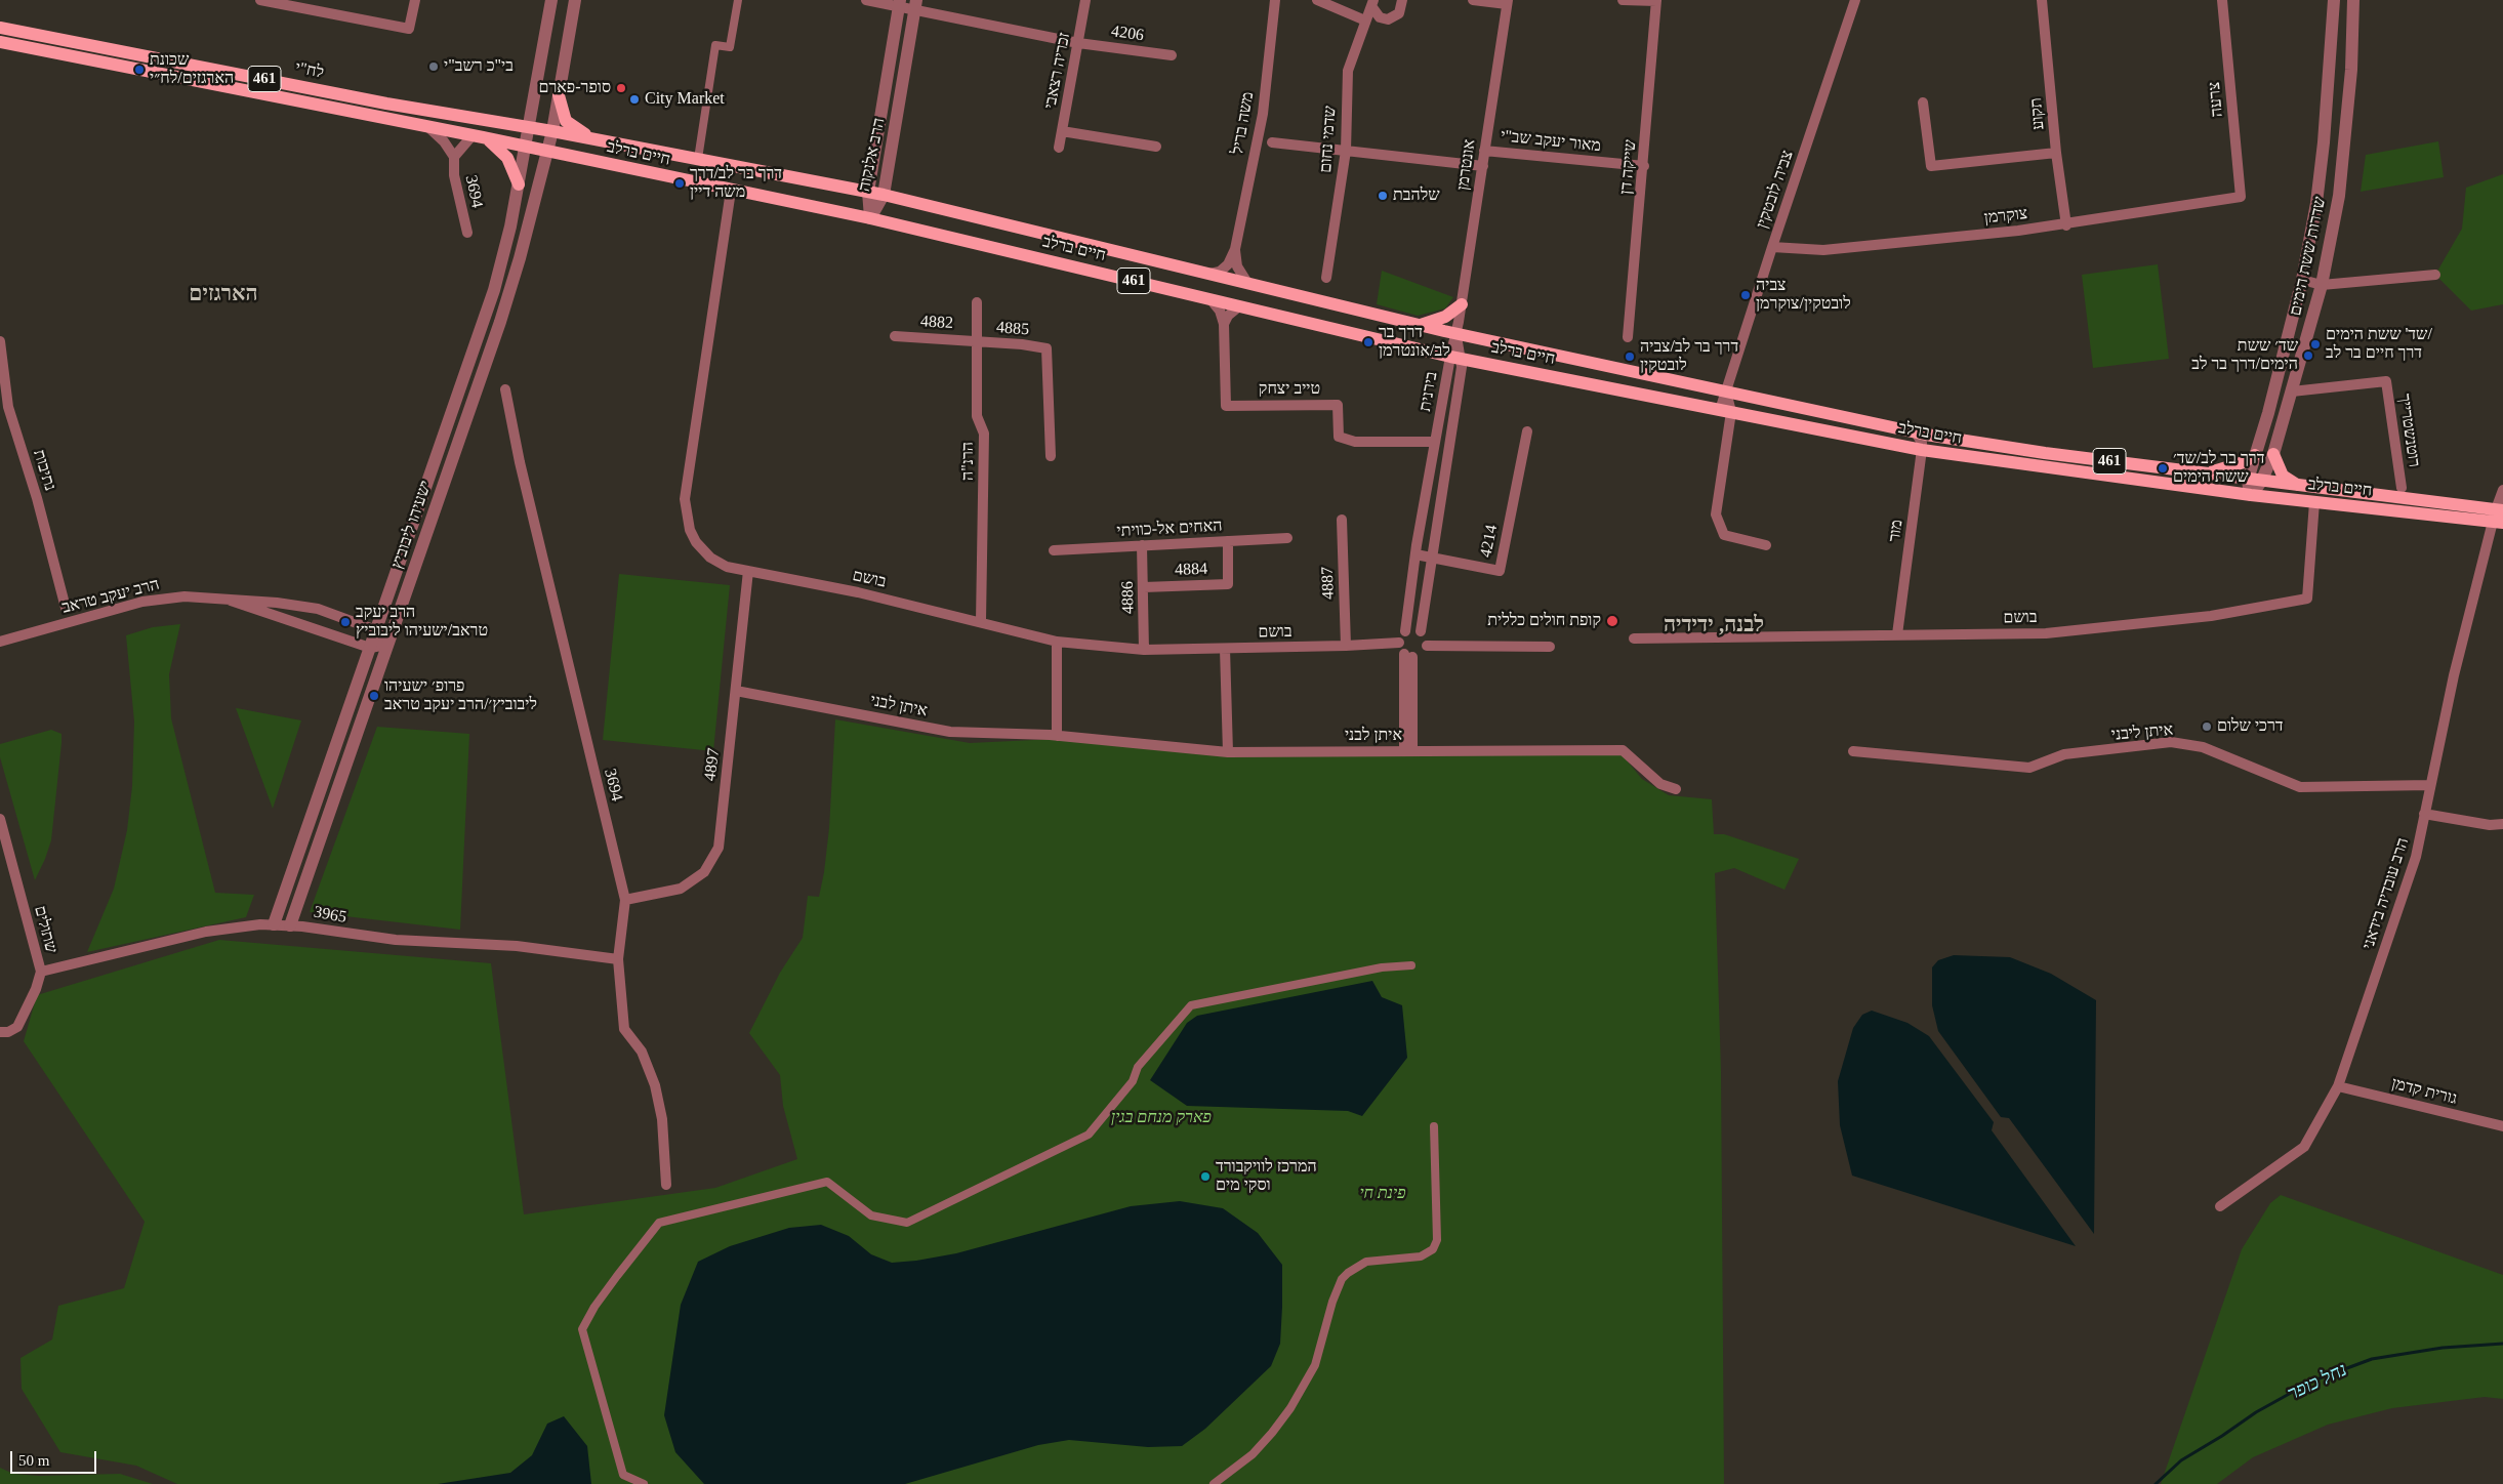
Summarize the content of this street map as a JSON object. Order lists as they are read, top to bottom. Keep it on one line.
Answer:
{"streets":{"main road":["לח\"י","461","חיים ברלב"],"street":["4206","זכריה רצאבי","צרעה","תקוע","משה בריל","שדמי נחום","מאור יעקב שב\"י","הרב אלנקוה","אונטרמן","שייקה דן","צביה לובטקין","3694","צוקרמן","שדרות ששת הימים","4882","4885","טייב יצחק","בירנית","רוטנשטרייך","הרנ\"ה","נתיבות","ישעיהו ליבוביץ","האחים אל-כוויתי","מור","4214","4884","בושם","4887","הרב יעקב טראב","4886","איתן לבני","איתן ליבני","4897","הרב עובדיה בידאני","3965","שתולים","גורית קדמן"]},"crossings":[["4206","זכריה רצאבי"],["4206","הרב אלנקוה"],["לח\"י","חיים ברלב"],["לח\"י","3694"],["לח\"י","ישעיהו ליבוביץ"],["צרעה","צוקרמן"],["תקוע","צוקרמן"],["משה בריל","חיים ברלב"],["מאור יעקב שב\"י","אונטרמן"],["מאור יעקב שב\"י","שייקה דן"],["חיים ברלב","הרב אלנקוה"],["חיים ברלב","אונטרמן"],["חיים ברלב","צביה לובטקין"],["חיים ברלב","שדרות ששת הימים"],["חיים ברלב","טייב יצחק"],["חיים ברלב","בירנית"],["חיים ברלב","ישעיהו ליבוביץ"],["חיים ברלב","מור"],["חיים ברלב","בושם"],["חיים ברלב","הרב עובדיה בידאני"],["אונטרמן","בירנית"],["צביה לובטקין","צוקרמן"],["3694","4897"],["3694","3965"],["שדרות ששת הימים","רוטנשטרייך"],["4882","4885"],["4882","הרנ\"ה"],["4885","הרנ\"ה"],["טייב יצחק","בירנית"],["בירנית","4214"],["בירנית","בושם"],["הרנ\"ה","בושם"],["ישעיהו ליבוביץ","הרב יעקב טראב"],["ישעיהו ליבוביץ","3965"],["האחים אל-כוויתי","4884"],["האחים אל-כוויתי","4886"],["מור","בושם"],["4884","4886"],["בושם","4887"],["בושם","4886"],["בושם","4897"],["איתן לבני","4897"],["איתן ליבני","הרב עובדיה בידאני"],["הרב עובדיה בידאני","גורית קדמן"],["3965","שתולים"]],"districts":["הארגזים","לבנה, ידידיה"],"water":["נחל כופר"],"parks":["פארק מנחם בגין","פינת חי"],"places":["בי\"כ רשב\"י","שכונת הארגזים/לח״י","סופר-פארם","City Market","דרך בר לב/דרך משה דיין","שלהבת","צביה לובטקין/צוקרמן","דרך בר לב/אונטרמן","שד' ששת הימים/ דרך חיים בר לב","שד׳ ששת הימים/דרך בר לב","דרך בר לב/צביה לובטקין","דרך בר לב/שד׳ ששת הימים","קופת חולים כללית","הרב יעקב טראב/ישעיהו ליבוביץ","פרופ׳ ישעיהו ליבוביץ׳/הרב יעקב טראב","דרכי שלום","המרכז לוויקבורד וסקי מים"],"scale_bar":"50 m"}
